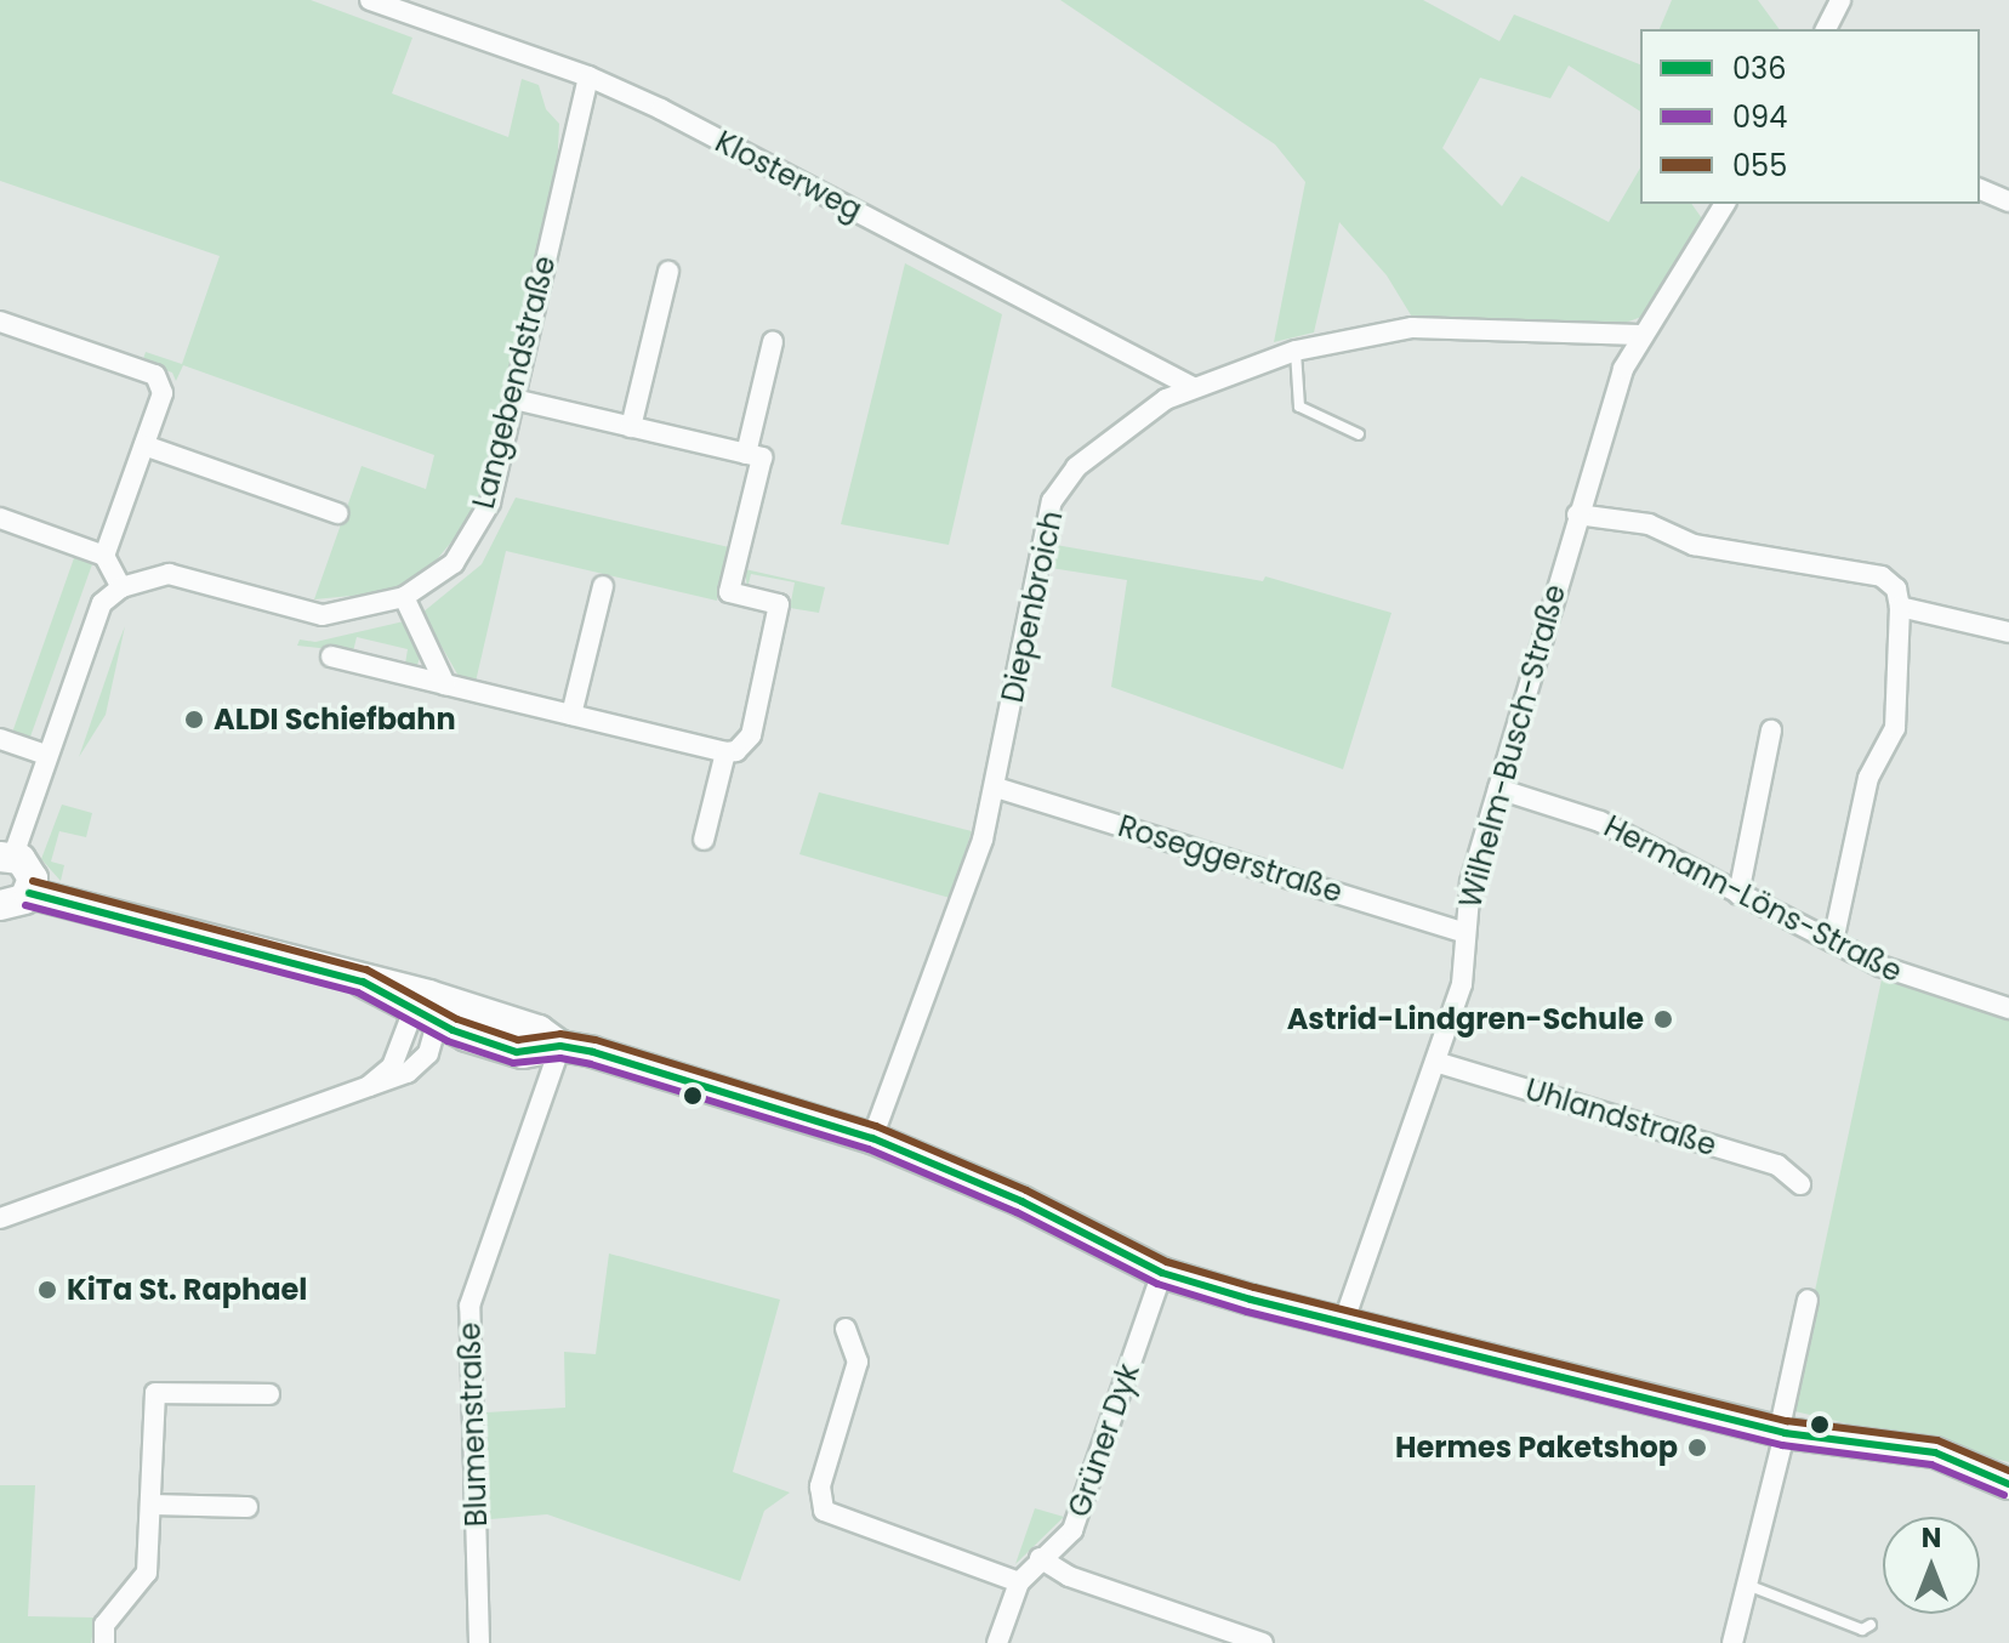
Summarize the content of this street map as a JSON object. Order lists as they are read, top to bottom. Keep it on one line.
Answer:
{"streets":{"street":["Klosterweg","Langebendstraße","Diepenbroich","Wilhelm-Busch-Straße","Roseggerstraße","Hermann-Löns-Straße","Uhlandstraße","Blumenstraße","Grüner Dyk"]},"crossings":[["Klosterweg","Langebendstraße"],["Klosterweg","Diepenbroich"],["Diepenbroich","Wilhelm-Busch-Straße"],["Diepenbroich","Roseggerstraße"],["Wilhelm-Busch-Straße","Roseggerstraße"],["Wilhelm-Busch-Straße","Hermann-Löns-Straße"],["Wilhelm-Busch-Straße","Uhlandstraße"]],"places":["ALDI Schiefbahn","Astrid-Lindgren-Schule","KiTa St. Raphael","Hermes Paketshop"],"lines":["transit line 055","transit line 036","transit line 094"],"legend":["036","094","055"],"north":"top"}
